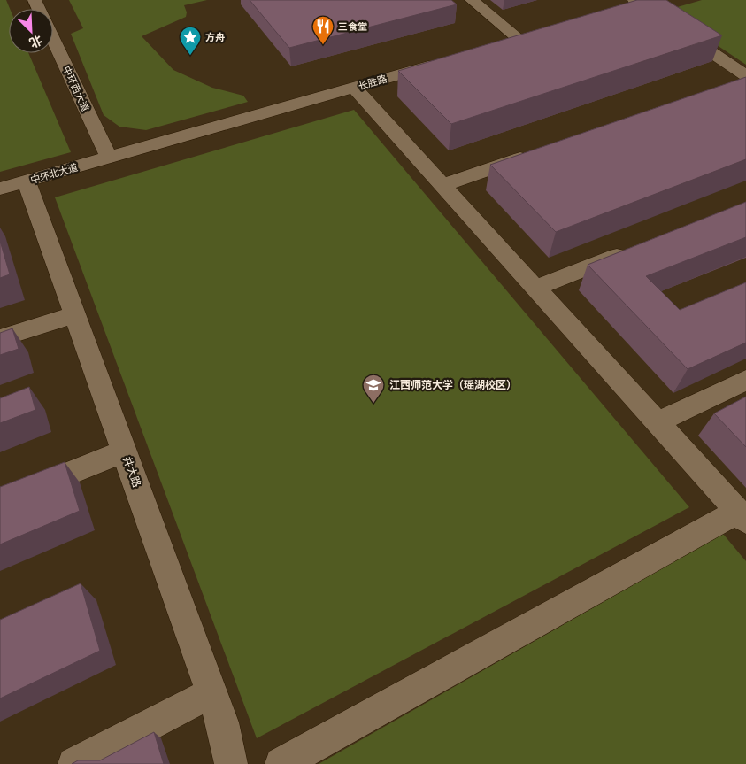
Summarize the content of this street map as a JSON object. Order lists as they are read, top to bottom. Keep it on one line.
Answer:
{"streets":{"street":["长胜路","中环西大道","中环北大道","井大路"]},"crossings":[["长胜路","中环西大道"],["长胜路","中环北大道"],["中环西大道","中环北大道"],["中环北大道","井大路"]],"places":{"restaurant":["三食堂"],"place":["方舟"],"school or university":["江西师范大学（瑶湖校区）"]},"north":"bottom right"}
